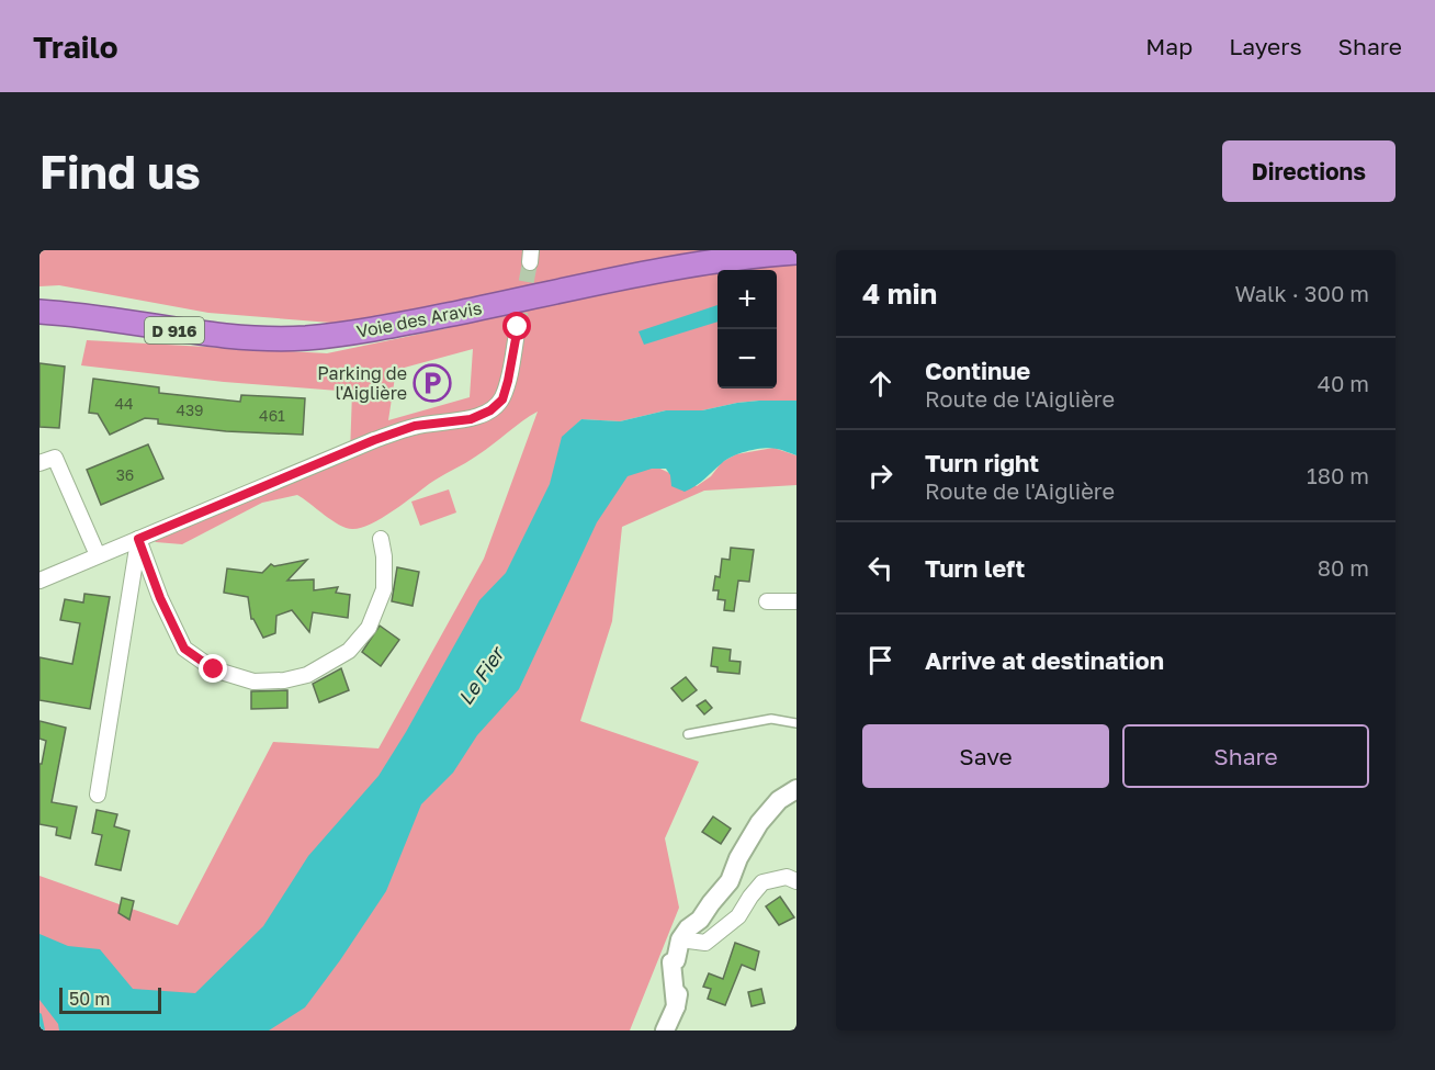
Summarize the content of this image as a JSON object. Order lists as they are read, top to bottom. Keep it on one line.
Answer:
{"streets":{"highway":["Voie des Aravis","D 916"]},"water":["Le Fier"],"places":{"parking":["Parking de l'Aiglière"]},"house_numbers":["44","439","461","36"],"scale_bar":"50 m","page":{"header":"Trailo","nav":["Map","Layers","Share"],"buttons":["Directions",["Save","Share"]],"title":"Find us","heading":["4 min","Walk · 300 m"],"map_buttons":["+","−"],"list":[["Continue","Route de l'Aiglière","40 m"],["Turn right","Route de l'Aiglière","180 m"],["Turn left","80 m"],"Arrive at destination"],"scale":"50 m"}}
